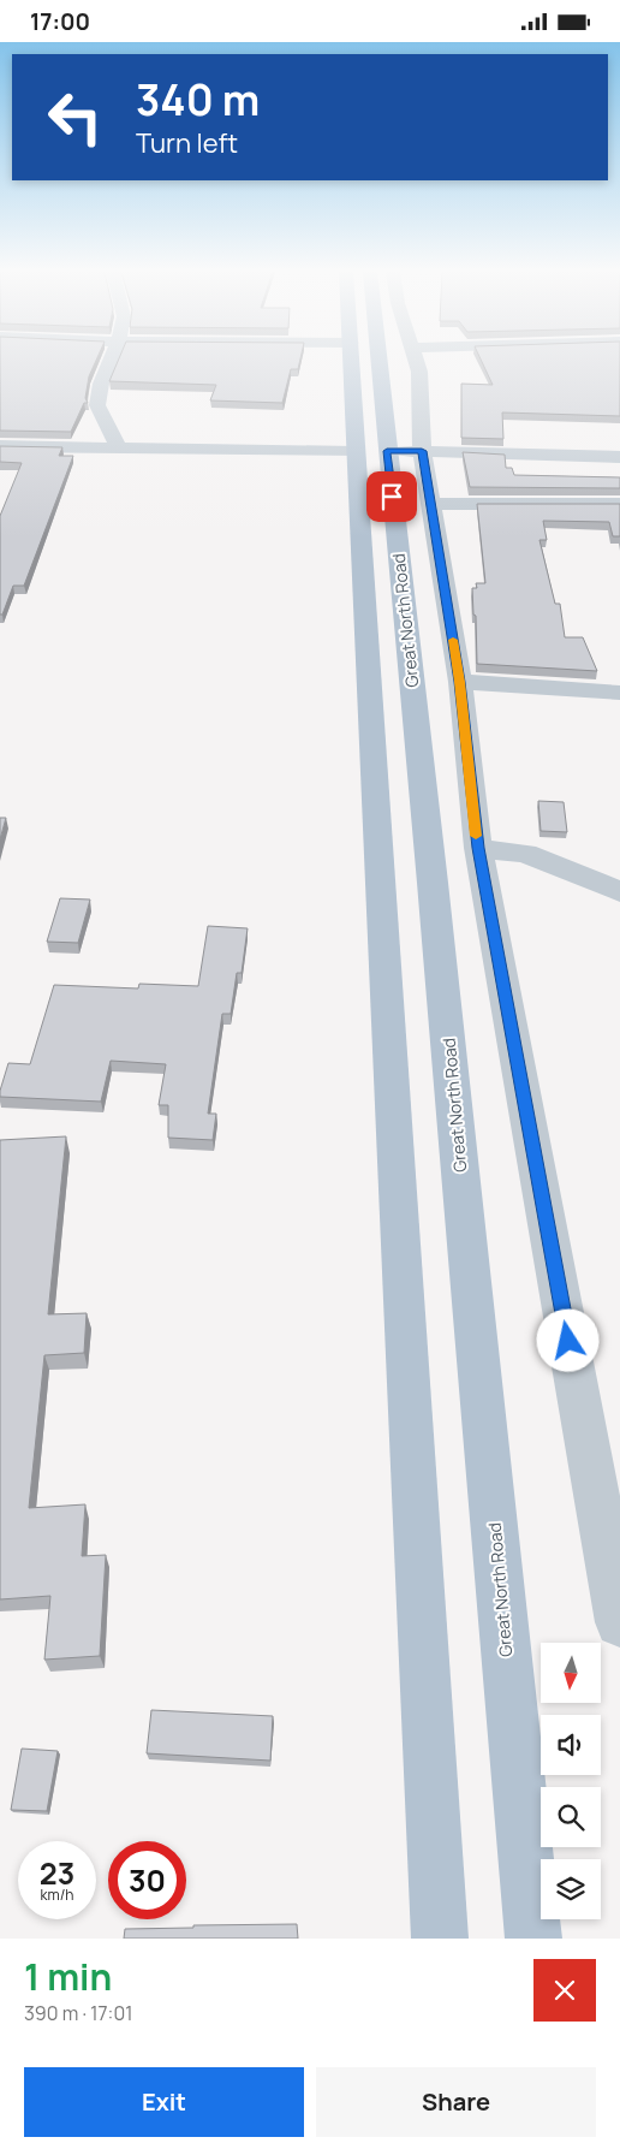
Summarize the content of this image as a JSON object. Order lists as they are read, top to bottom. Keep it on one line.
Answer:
{"streets":{"main road":["Great North Road"]},"north":"bottom","page":{"status":"17:00","turn":["340 m","Turn left"],"speed":"23 km/h","limit":"30","heading":["1 min","390 m · 17:01"],"buttons":["Exit","Share"]}}
